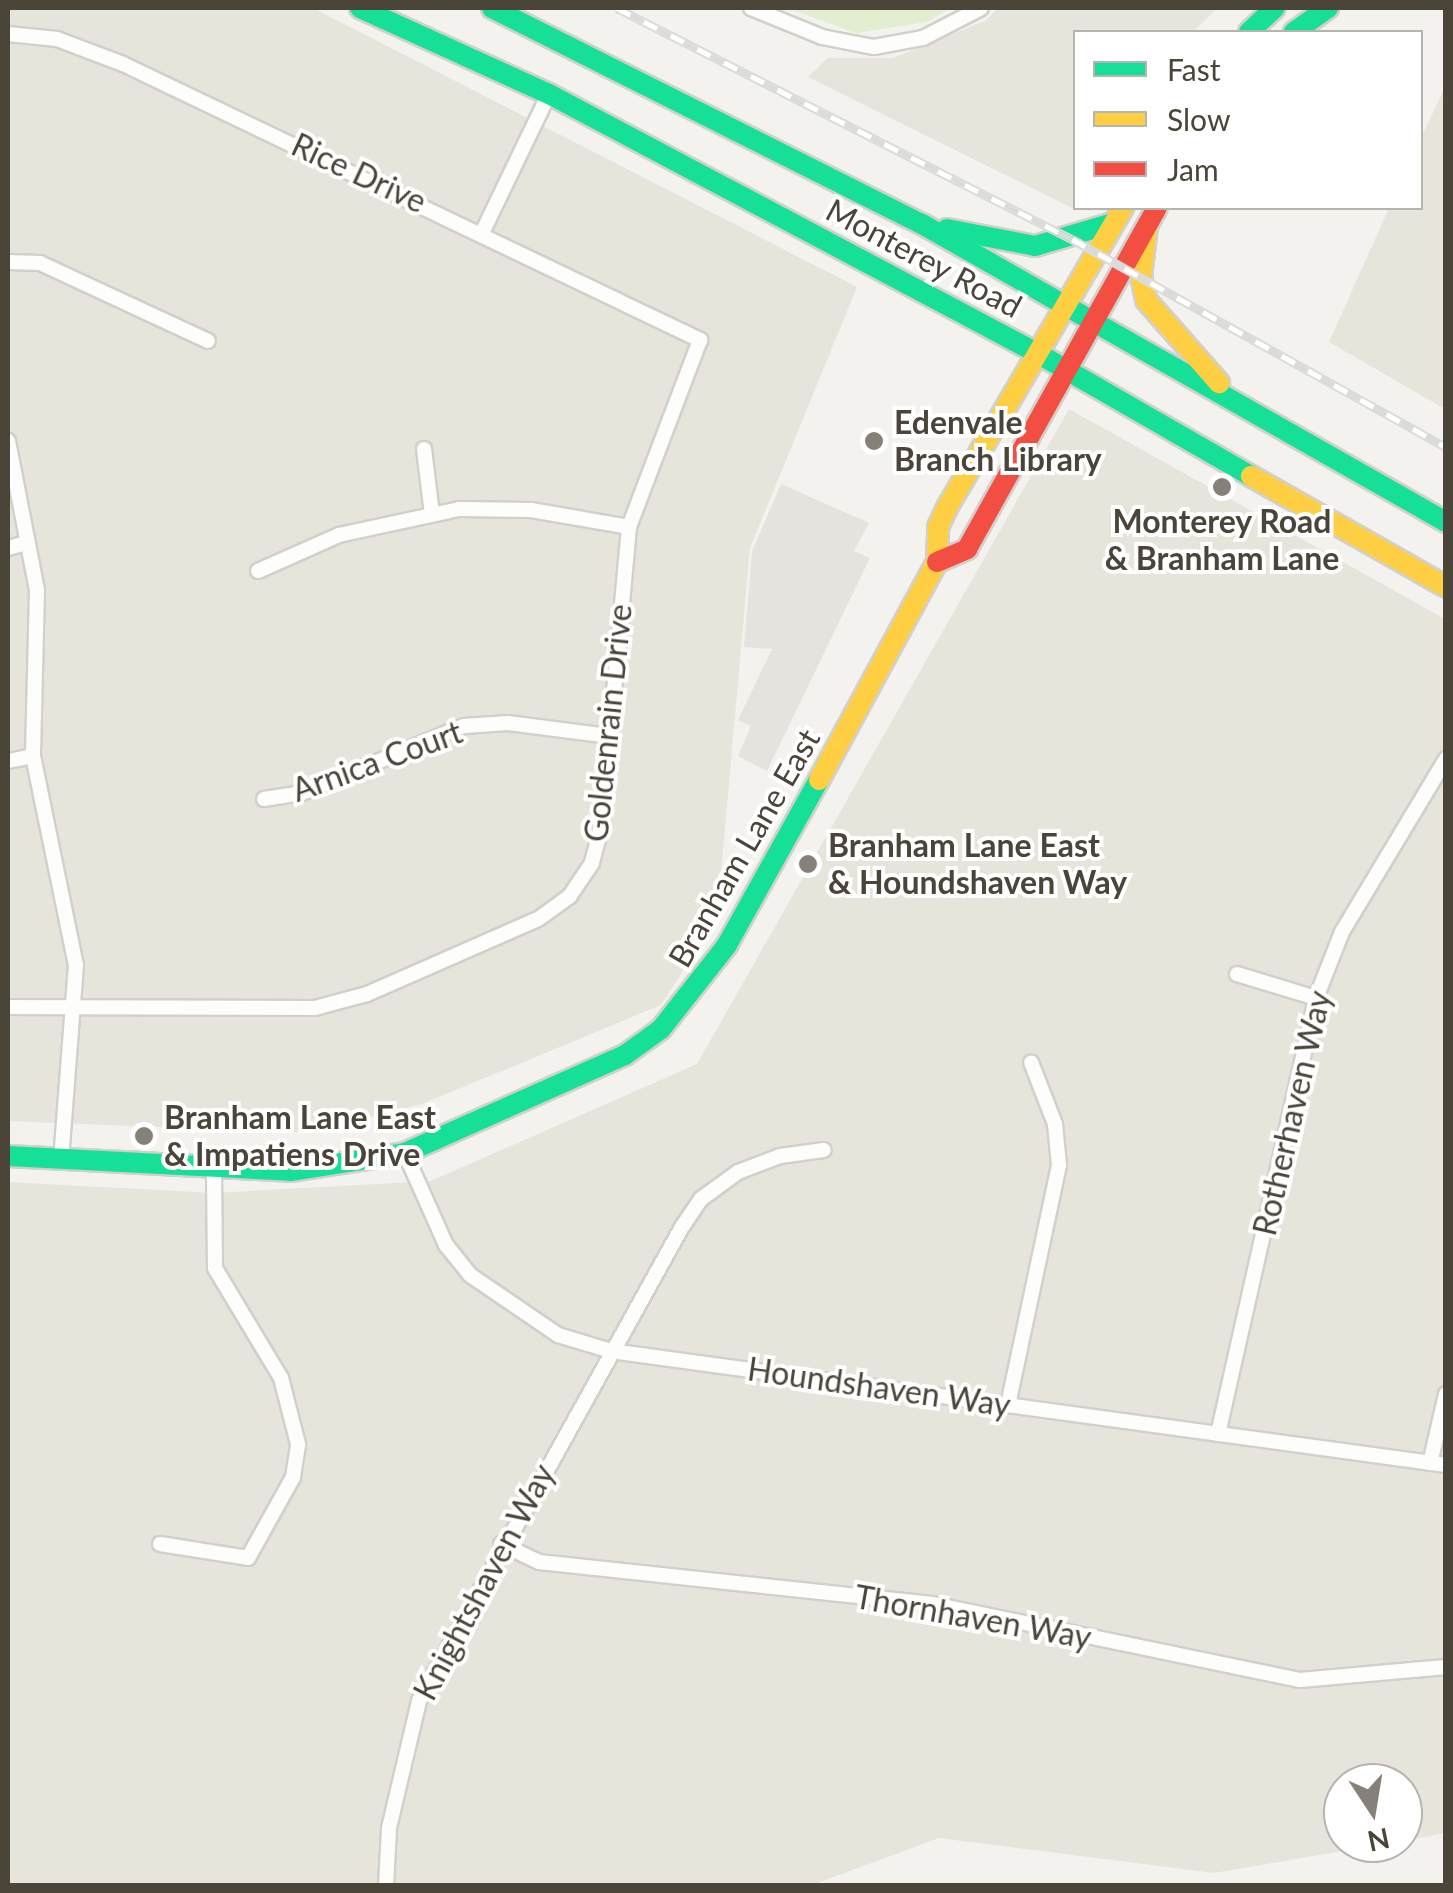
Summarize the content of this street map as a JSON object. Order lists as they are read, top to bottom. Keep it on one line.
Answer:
{"streets":{"main road":["Monterey Road","Branham Lane East"],"street":["Rice Drive","Goldenrain Drive","Arnica Court","Rotherhaven Way","Houndshaven Way","Knightshaven Way","Thornhaven Way"]},"crossings":[["Rice Drive","Goldenrain Drive"],["Monterey Road","Branham Lane East"],["Goldenrain Drive","Arnica Court"],["Branham Lane East","Houndshaven Way"],["Rotherhaven Way","Houndshaven Way"],["Houndshaven Way","Knightshaven Way"],["Knightshaven Way","Thornhaven Way"]],"places":["Edenvale Branch Library","Monterey Road & Branham Lane","Branham Lane East & Houndshaven Way","Branham Lane East & Impatiens Drive"],"legend":["Fast","Slow","Jam"],"north":"bottom"}
